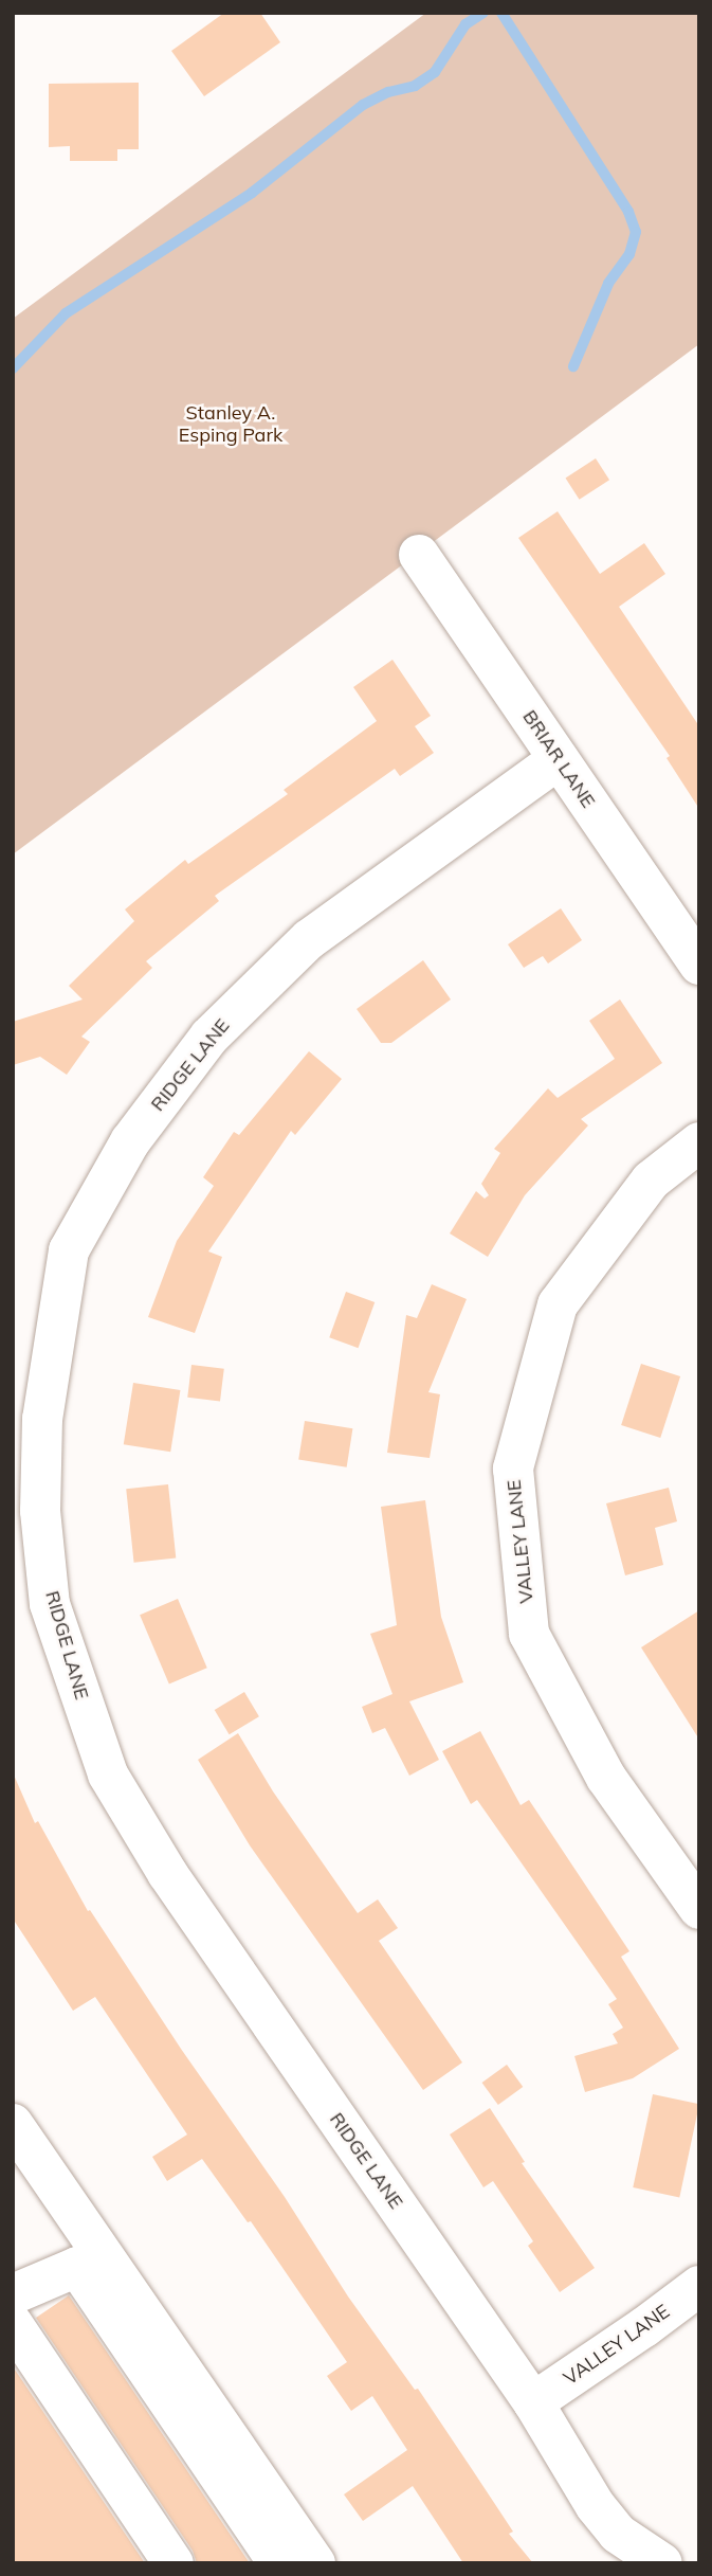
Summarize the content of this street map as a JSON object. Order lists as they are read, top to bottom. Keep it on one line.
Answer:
{"streets":{"street":["BRIAR LANE","RIDGE LANE","VALLEY LANE"]},"crossings":[["BRIAR LANE","RIDGE LANE"],["RIDGE LANE","VALLEY LANE"]],"parks":["Stanley A. Esping Park"]}
